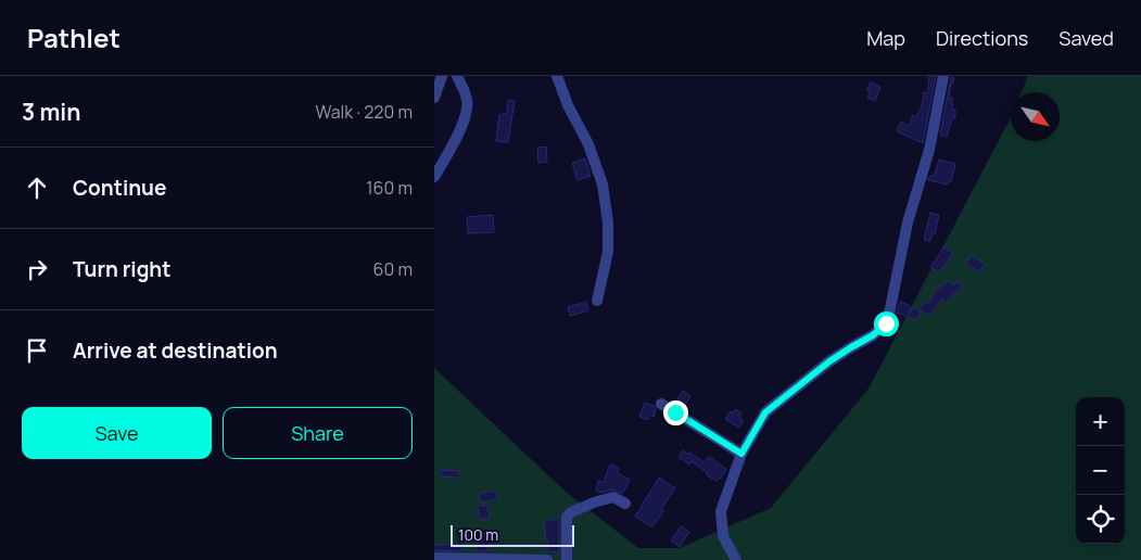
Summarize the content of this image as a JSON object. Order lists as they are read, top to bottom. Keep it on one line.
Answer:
{"scale_bar":"100 m","north":"bottom right","page":{"header":"Pathlet","nav":["Map","Directions","Saved"],"heading":["3 min","Walk · 220 m"],"list":[["Continue","160 m"],["Turn right","60 m"],"Arrive at destination"],"buttons":["Save","Share"],"map_buttons":["+","−"],"scale":"100 m"}}
